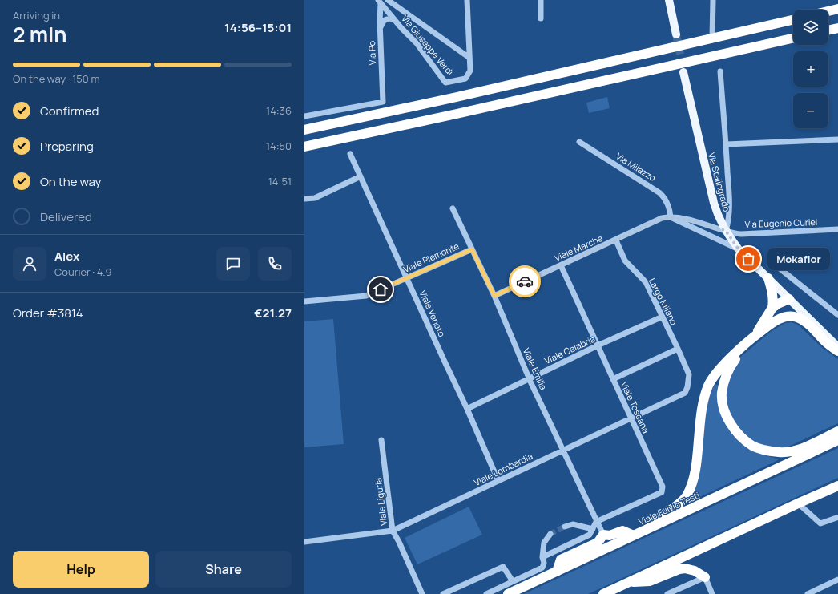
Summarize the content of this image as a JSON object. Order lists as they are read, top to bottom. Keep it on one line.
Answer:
{"streets":{"highway":["Viale Fulvio Testi"],"main road":["Via Stalingrado"],"street":["Via Giuseppe Verdi","Via Po","Via Milazzo","Via Eugenio Curiel","Viale Marche","Viale Piemonte","Largo Milano","Viale Veneto","Viale Calabria","Viale Emilia","Viale Toscana","Viale Lombardia","Viale Liguria"]},"crossings":[["Via Giuseppe Verdi","Via Po"],["Via Milazzo","Viale Marche"],["Via Stalingrado","Via Eugenio Curiel"],["Via Stalingrado","Viale Marche"],["Via Eugenio Curiel","Viale Marche"],["Viale Marche","Largo Milano"],["Viale Marche","Viale Emilia"],["Viale Marche","Viale Toscana"],["Viale Piemonte","Viale Veneto"],["Viale Piemonte","Viale Emilia"],["Largo Milano","Viale Calabria"],["Largo Milano","Viale Lombardia"],["Viale Veneto","Viale Calabria"],["Viale Veneto","Viale Lombardia"],["Viale Calabria","Viale Emilia"],["Viale Calabria","Viale Toscana"],["Viale Emilia","Viale Toscana"],["Viale Emilia","Viale Lombardia"],["Viale Toscana","Viale Lombardia"],["Viale Lombardia","Viale Liguria"]],"places":["Mokafior"],"page":{"heading":["2 min","Arriving in","14:56–15:01"],"panel":["Alex","Courier · 4.9","Order #3814","€21.27"],"map_buttons":["+","−"],"bar":"On the way · 150 m","list":[["Confirmed","14:36"],["Preparing","14:50"],["On the way","14:51"],"Delivered"],"bubble":"Mokafior","buttons":["Help","Share"]}}
